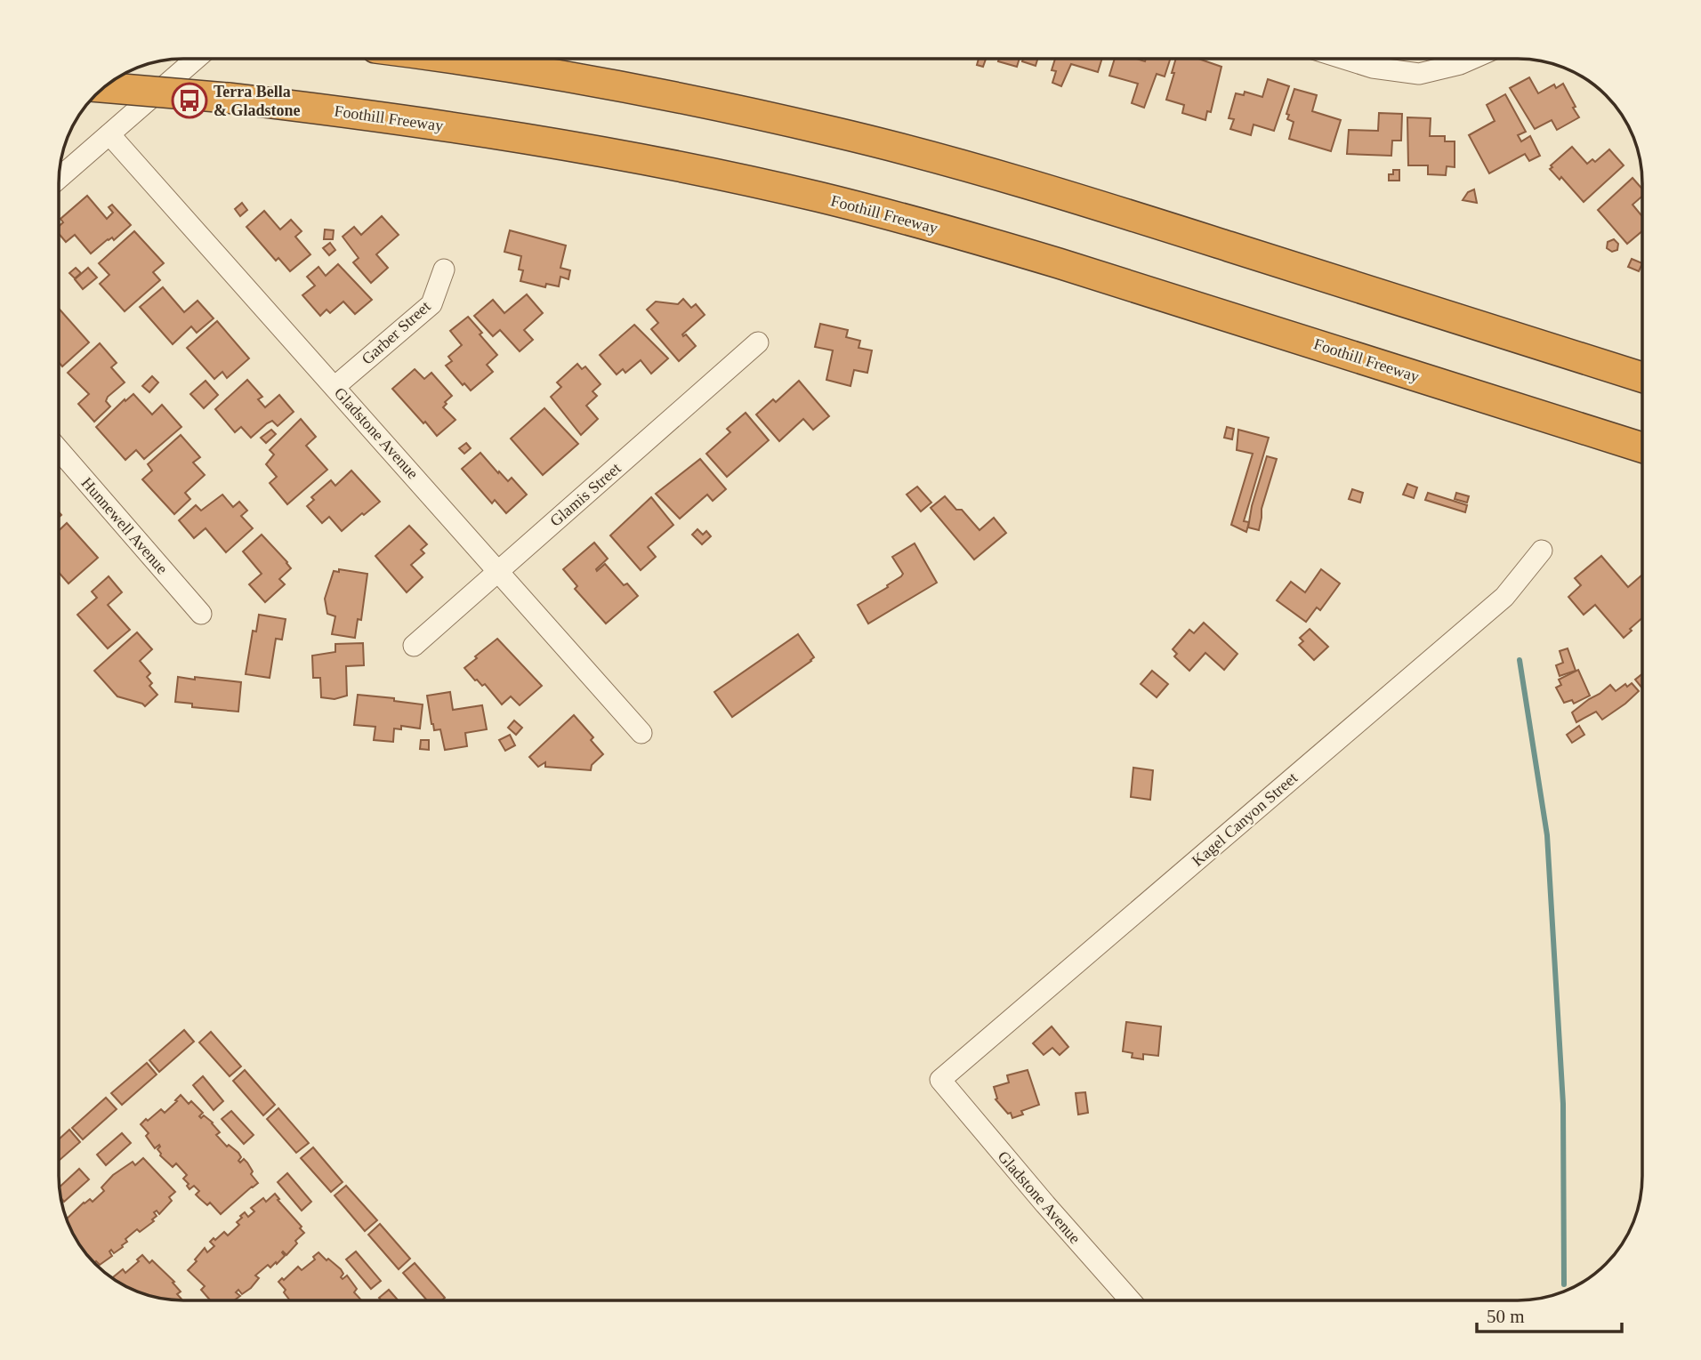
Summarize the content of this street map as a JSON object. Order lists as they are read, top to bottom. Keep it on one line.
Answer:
{"streets":{"highway":["Foothill Freeway"],"street":["Garber Street","Gladstone Avenue","Glamis Street","Hunnewell Avenue","Kagel Canyon Street"]},"crossings":[["Garber Street","Gladstone Avenue"],["Gladstone Avenue","Glamis Street"],["Gladstone Avenue","Kagel Canyon Street"]],"places":{"bus stop":["Terra Bella & Gladstone"]},"scale_bar":"50 m"}
